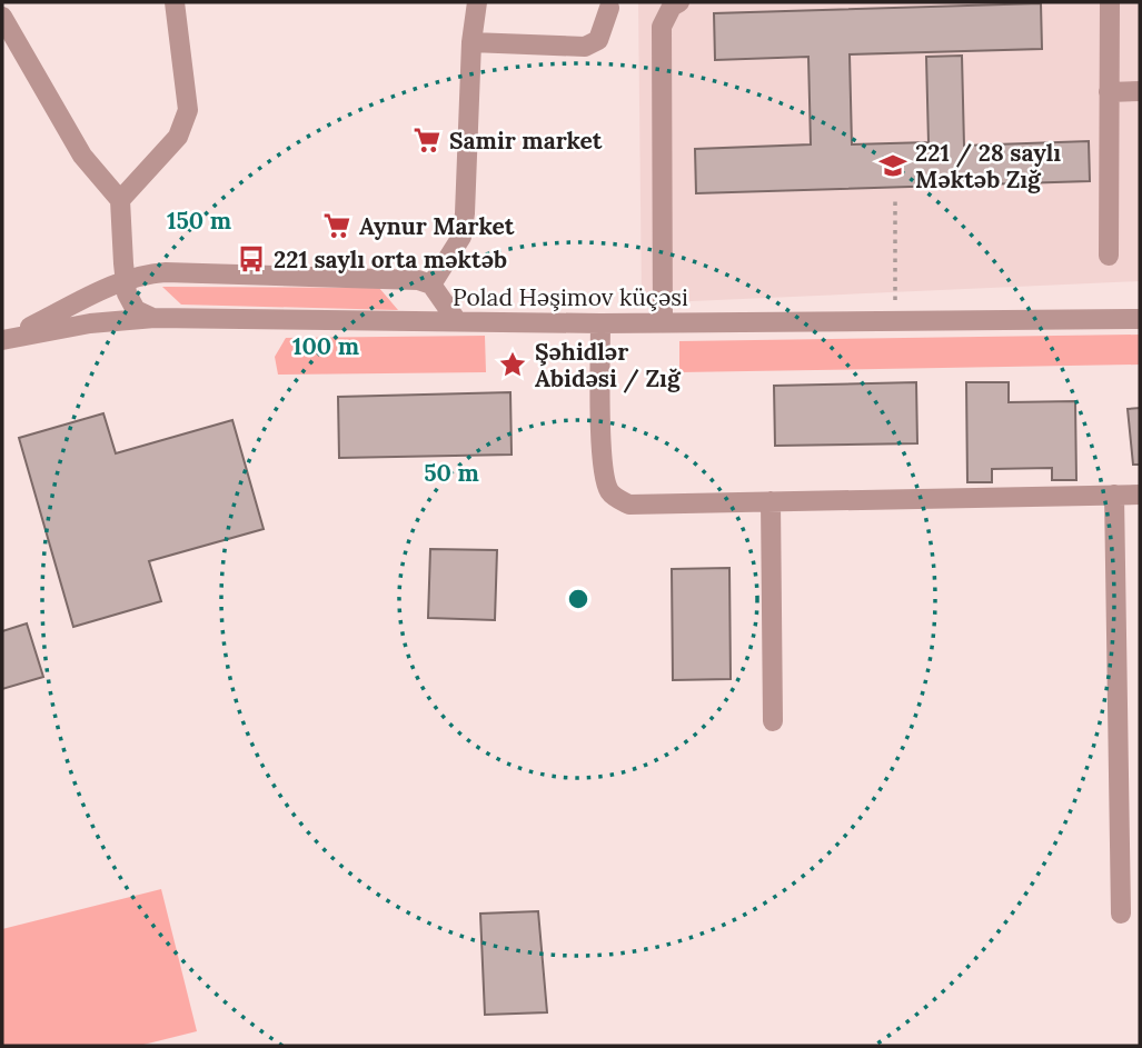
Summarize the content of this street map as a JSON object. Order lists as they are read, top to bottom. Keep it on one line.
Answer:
{"streets":{"street":["Polad Həşimov küçəsi"]},"places":{"supermarket":["Samir market","Aynur Market"],"school or university":["221 / 28 saylı Məktəb Zığ"],"bus stop":["221 saylı orta məktəb"],"place":["Şəhidlər Abidəsi / Zığ"]},"rings":["150 m","100 m","50 m"]}
